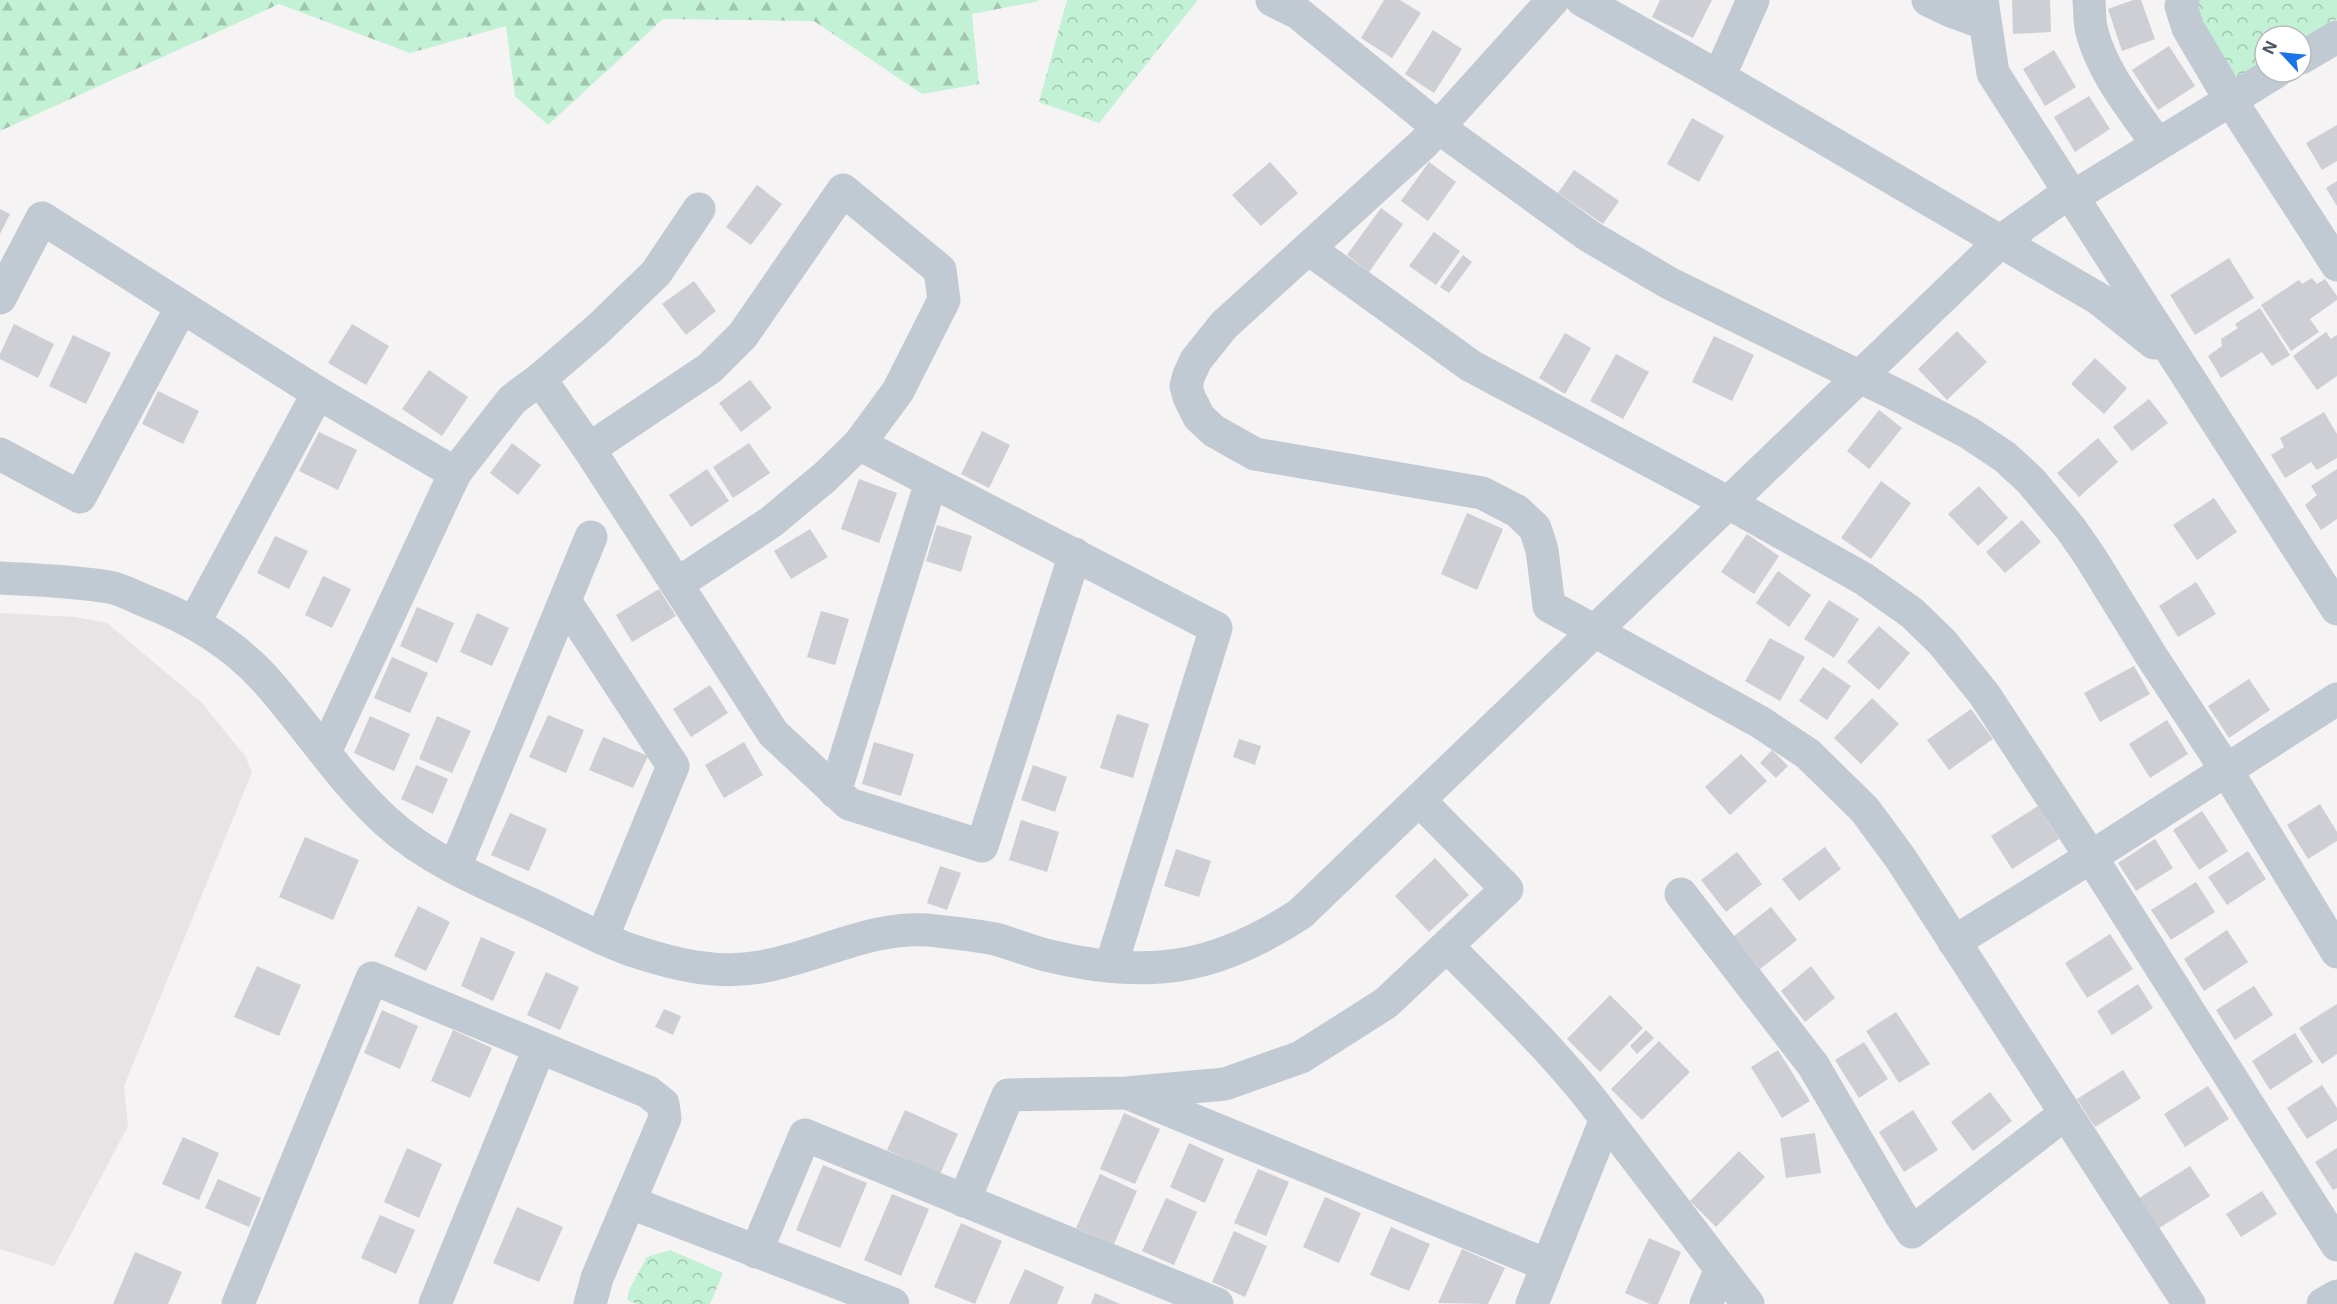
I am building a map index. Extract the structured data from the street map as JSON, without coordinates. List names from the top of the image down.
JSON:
{
  "north": "top left"
}
